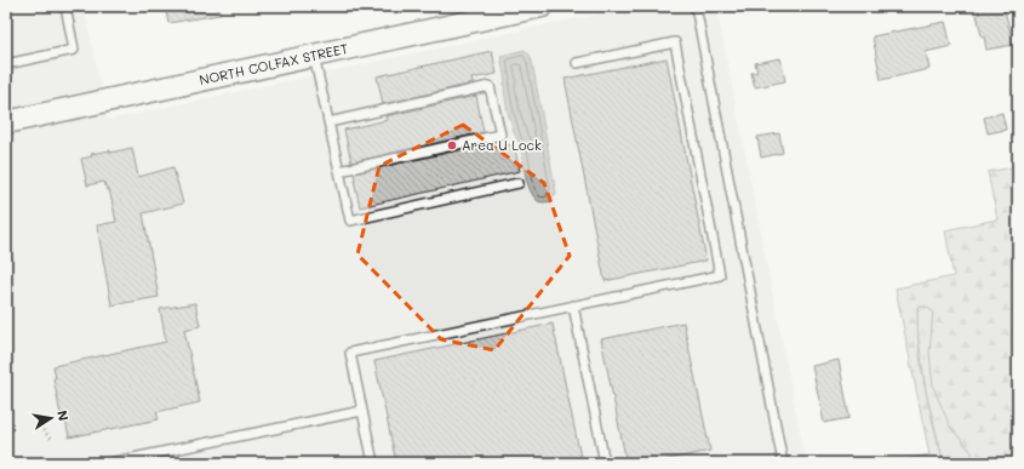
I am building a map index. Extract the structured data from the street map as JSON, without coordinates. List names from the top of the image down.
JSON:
{
  "streets": {
    "street": ["NORTH COLFAX STREET"]
  },
  "places": ["Area U Lock"],
  "north": "right"
}
